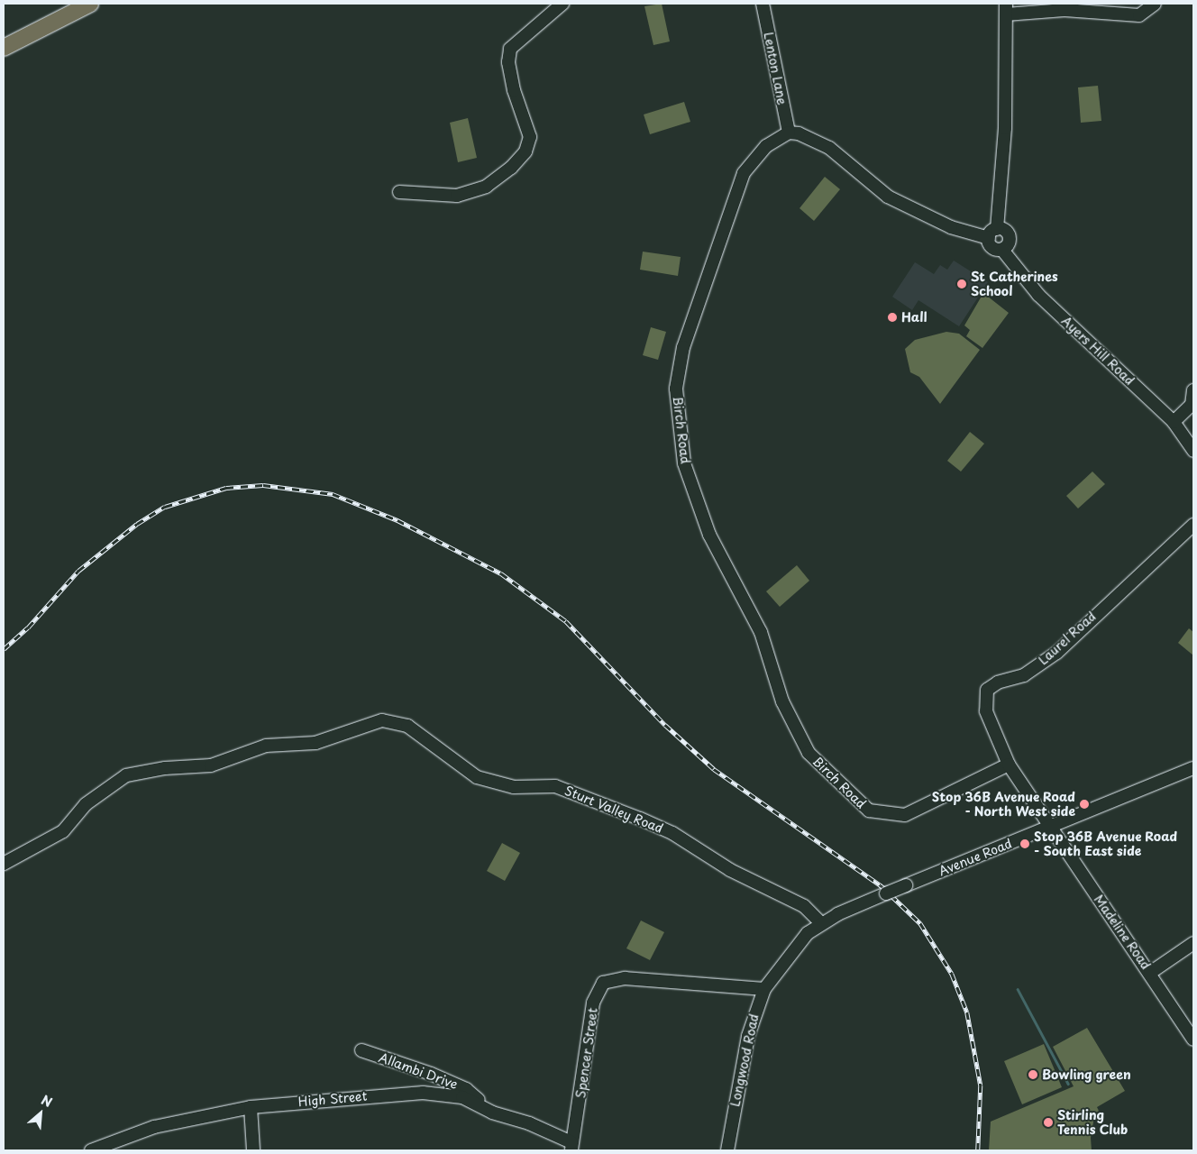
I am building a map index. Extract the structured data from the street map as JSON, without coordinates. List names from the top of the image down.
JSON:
{
  "streets": {
    "street": [
      "Lenton Lane",
      "Ayers Hill Road",
      "Birch Road",
      "Laurel Road",
      "Sturt Valley Road",
      "Avenue Road",
      "Madeline Road",
      "Spencer Street",
      "Longwood Road",
      "Allambi Drive",
      "High Street"
    ]
  },
  "crossings": [
    ["Lenton Lane", "Birch Road"],
    ["Birch Road", "Laurel Road"],
    ["Laurel Road", "Avenue Road"],
    ["Laurel Road", "Madeline Road"],
    ["Sturt Valley Road", "Avenue Road"],
    ["Avenue Road", "Madeline Road"],
    ["Avenue Road", "Longwood Road"],
    ["Spencer Street", "Longwood Road"],
    ["Spencer Street", "High Street"],
    ["Allambi Drive", "High Street"]
  ],
  "places": [
    "St Catherines School",
    "Hall",
    "Stop 36B Avenue Road - North West side",
    "Stop 36B Avenue Road - South East side",
    "Bowling green",
    "Stirling Tennis Club"
  ],
  "north": "top right"
}
